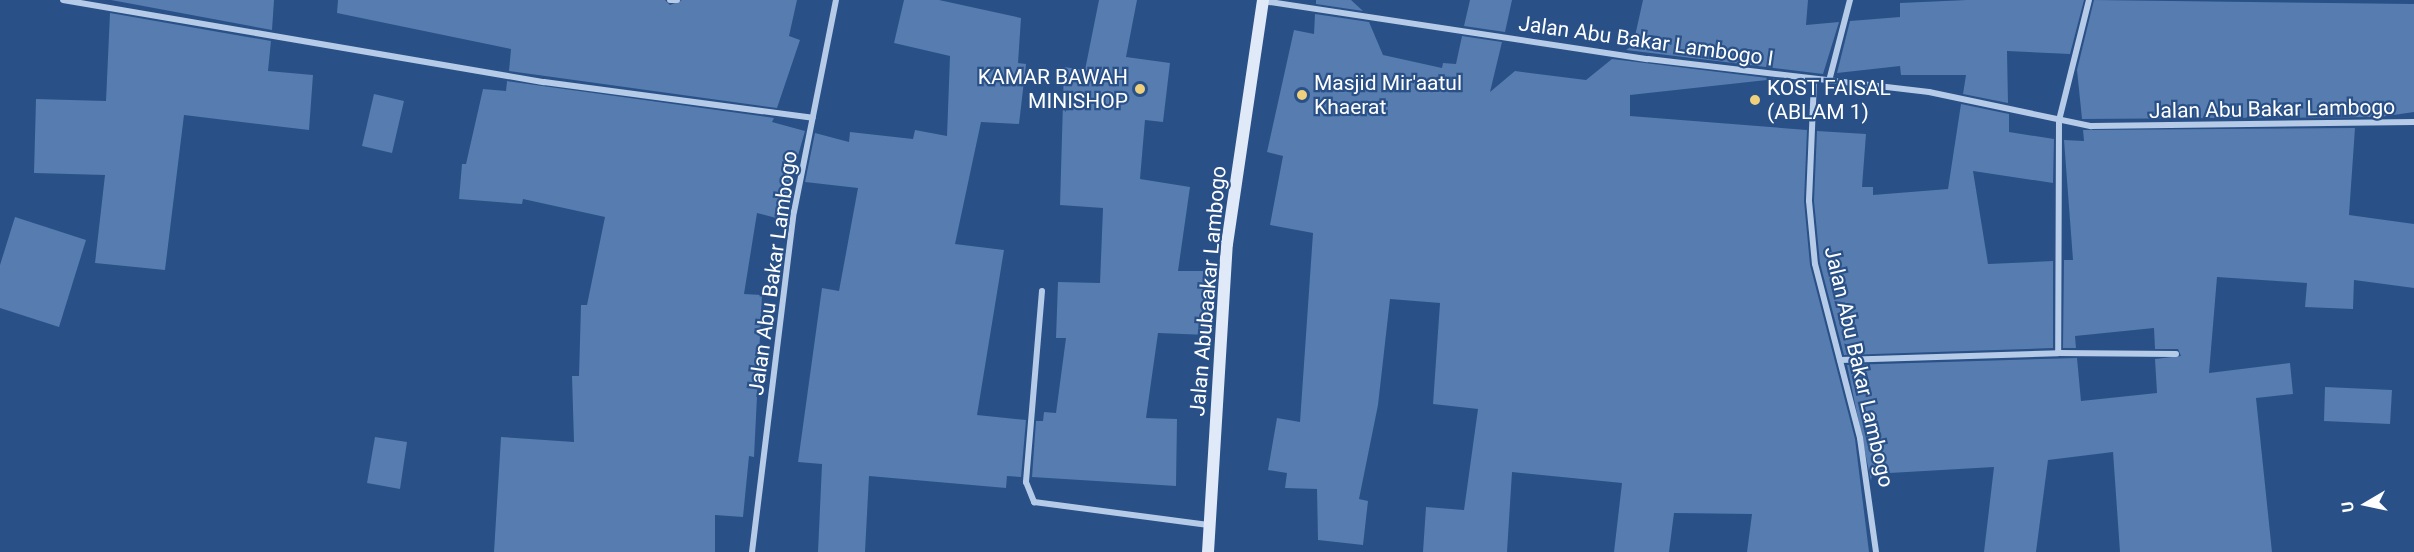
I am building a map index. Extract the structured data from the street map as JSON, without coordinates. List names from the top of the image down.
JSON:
{
  "streets": {
    "street": ["Jalan Abu Bakar Lambogo I", "Jalan Abu Bakar Lambogo", "Jalan Abubaakar Lambogo"]
  },
  "crossings": [
    ["Jalan Abu Bakar Lambogo I", "Jalan Abu Bakar Lambogo"],
    ["Jalan Abu Bakar Lambogo I", "Jalan Abubaakar Lambogo"]
  ],
  "places": ["KAMAR BAWAH MINISHOP", "Masjid Mir'aatul Khaerat", "KOST FAISAL (ABLAM 1)"],
  "north": "left"
}
